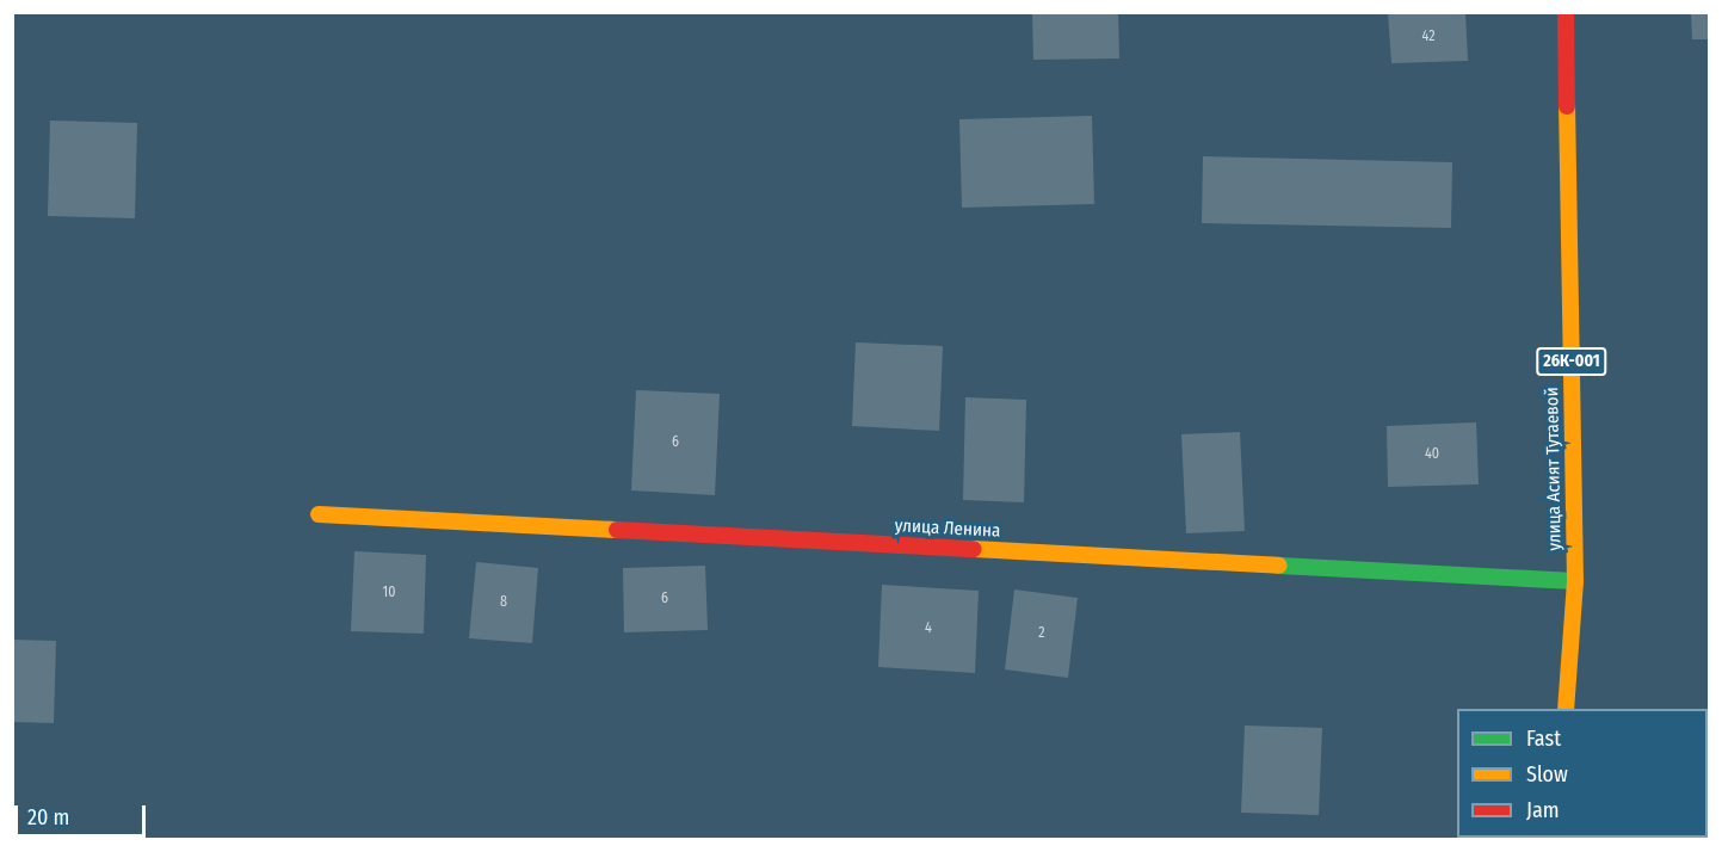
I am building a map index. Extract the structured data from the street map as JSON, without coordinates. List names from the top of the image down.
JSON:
{
  "streets": {
    "street": ["26К-001", "улица Асият Тутаевой", "улица Ленина"]
  },
  "crossings": [
    ["улица Асият Тутаевой", "улица Ленина"]
  ],
  "house_numbers": [
    "42",
    "6",
    "40",
    "10",
    "6",
    "8",
    "4",
    "2"
  ],
  "legend": ["Fast", "Slow", "Jam"],
  "scale_bar": "20 m"
}
